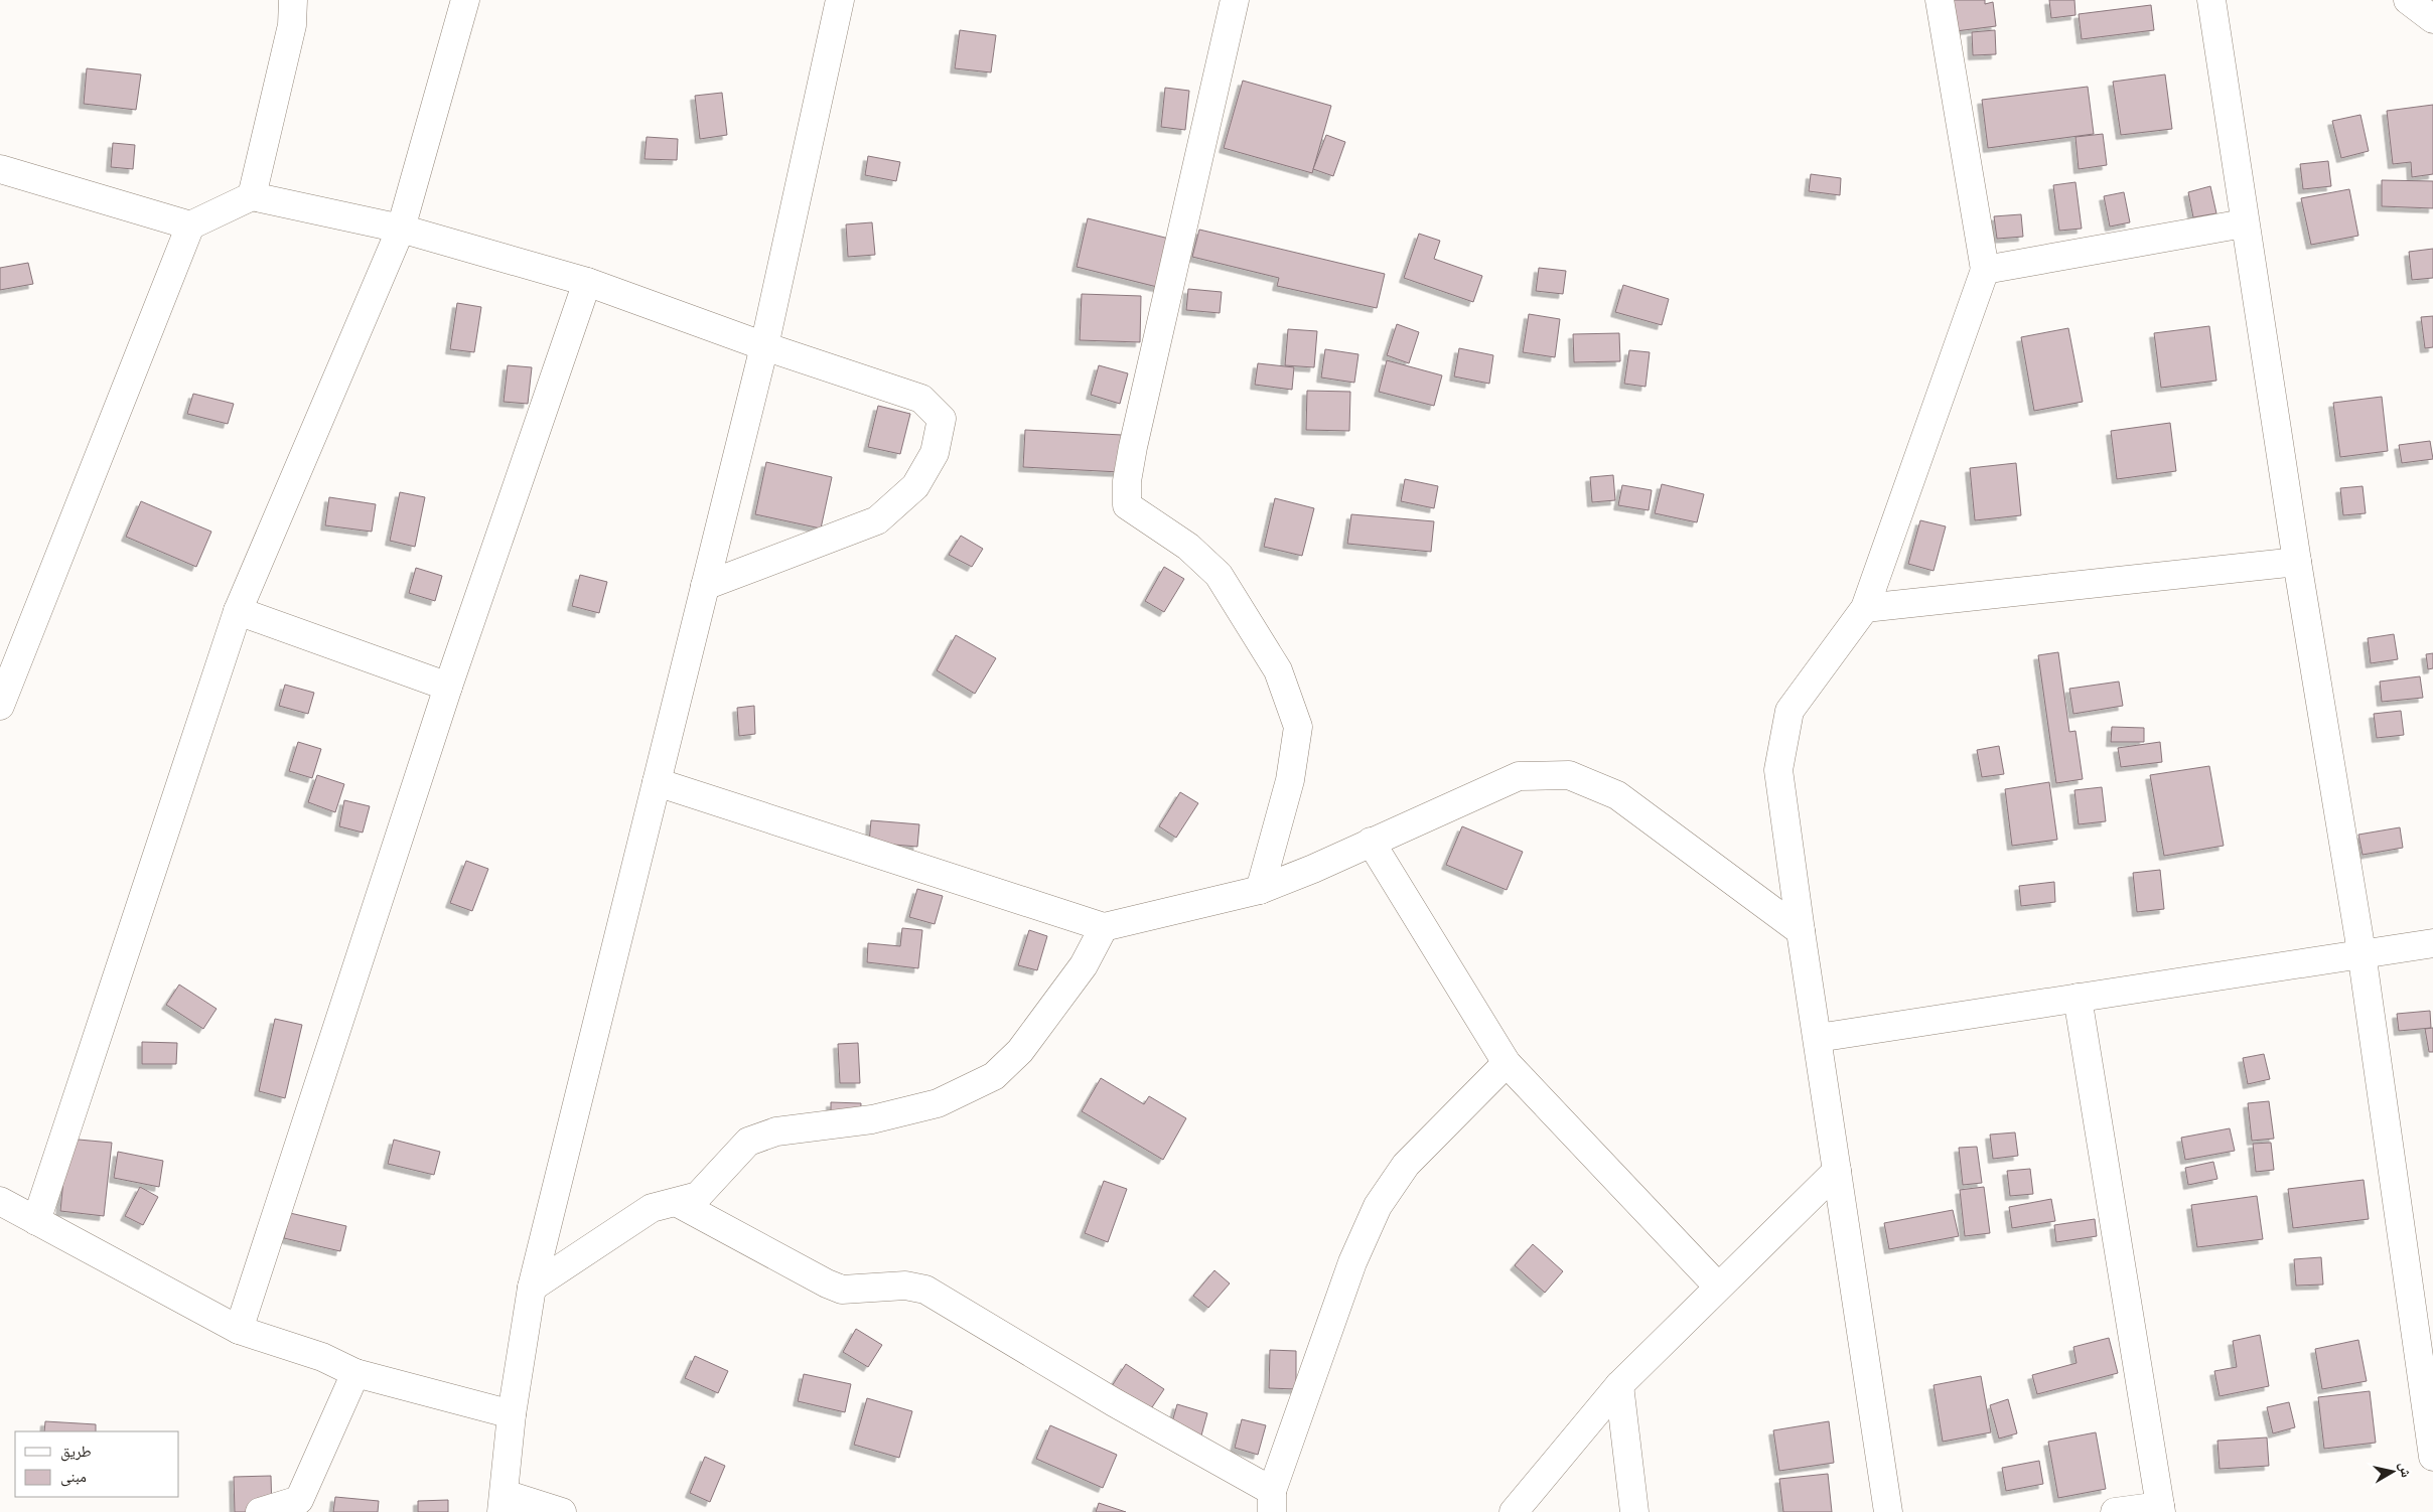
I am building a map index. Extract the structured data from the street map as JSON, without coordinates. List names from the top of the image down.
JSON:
{
  "legend": ["طريق", "مبنى"],
  "north": "right"
}
